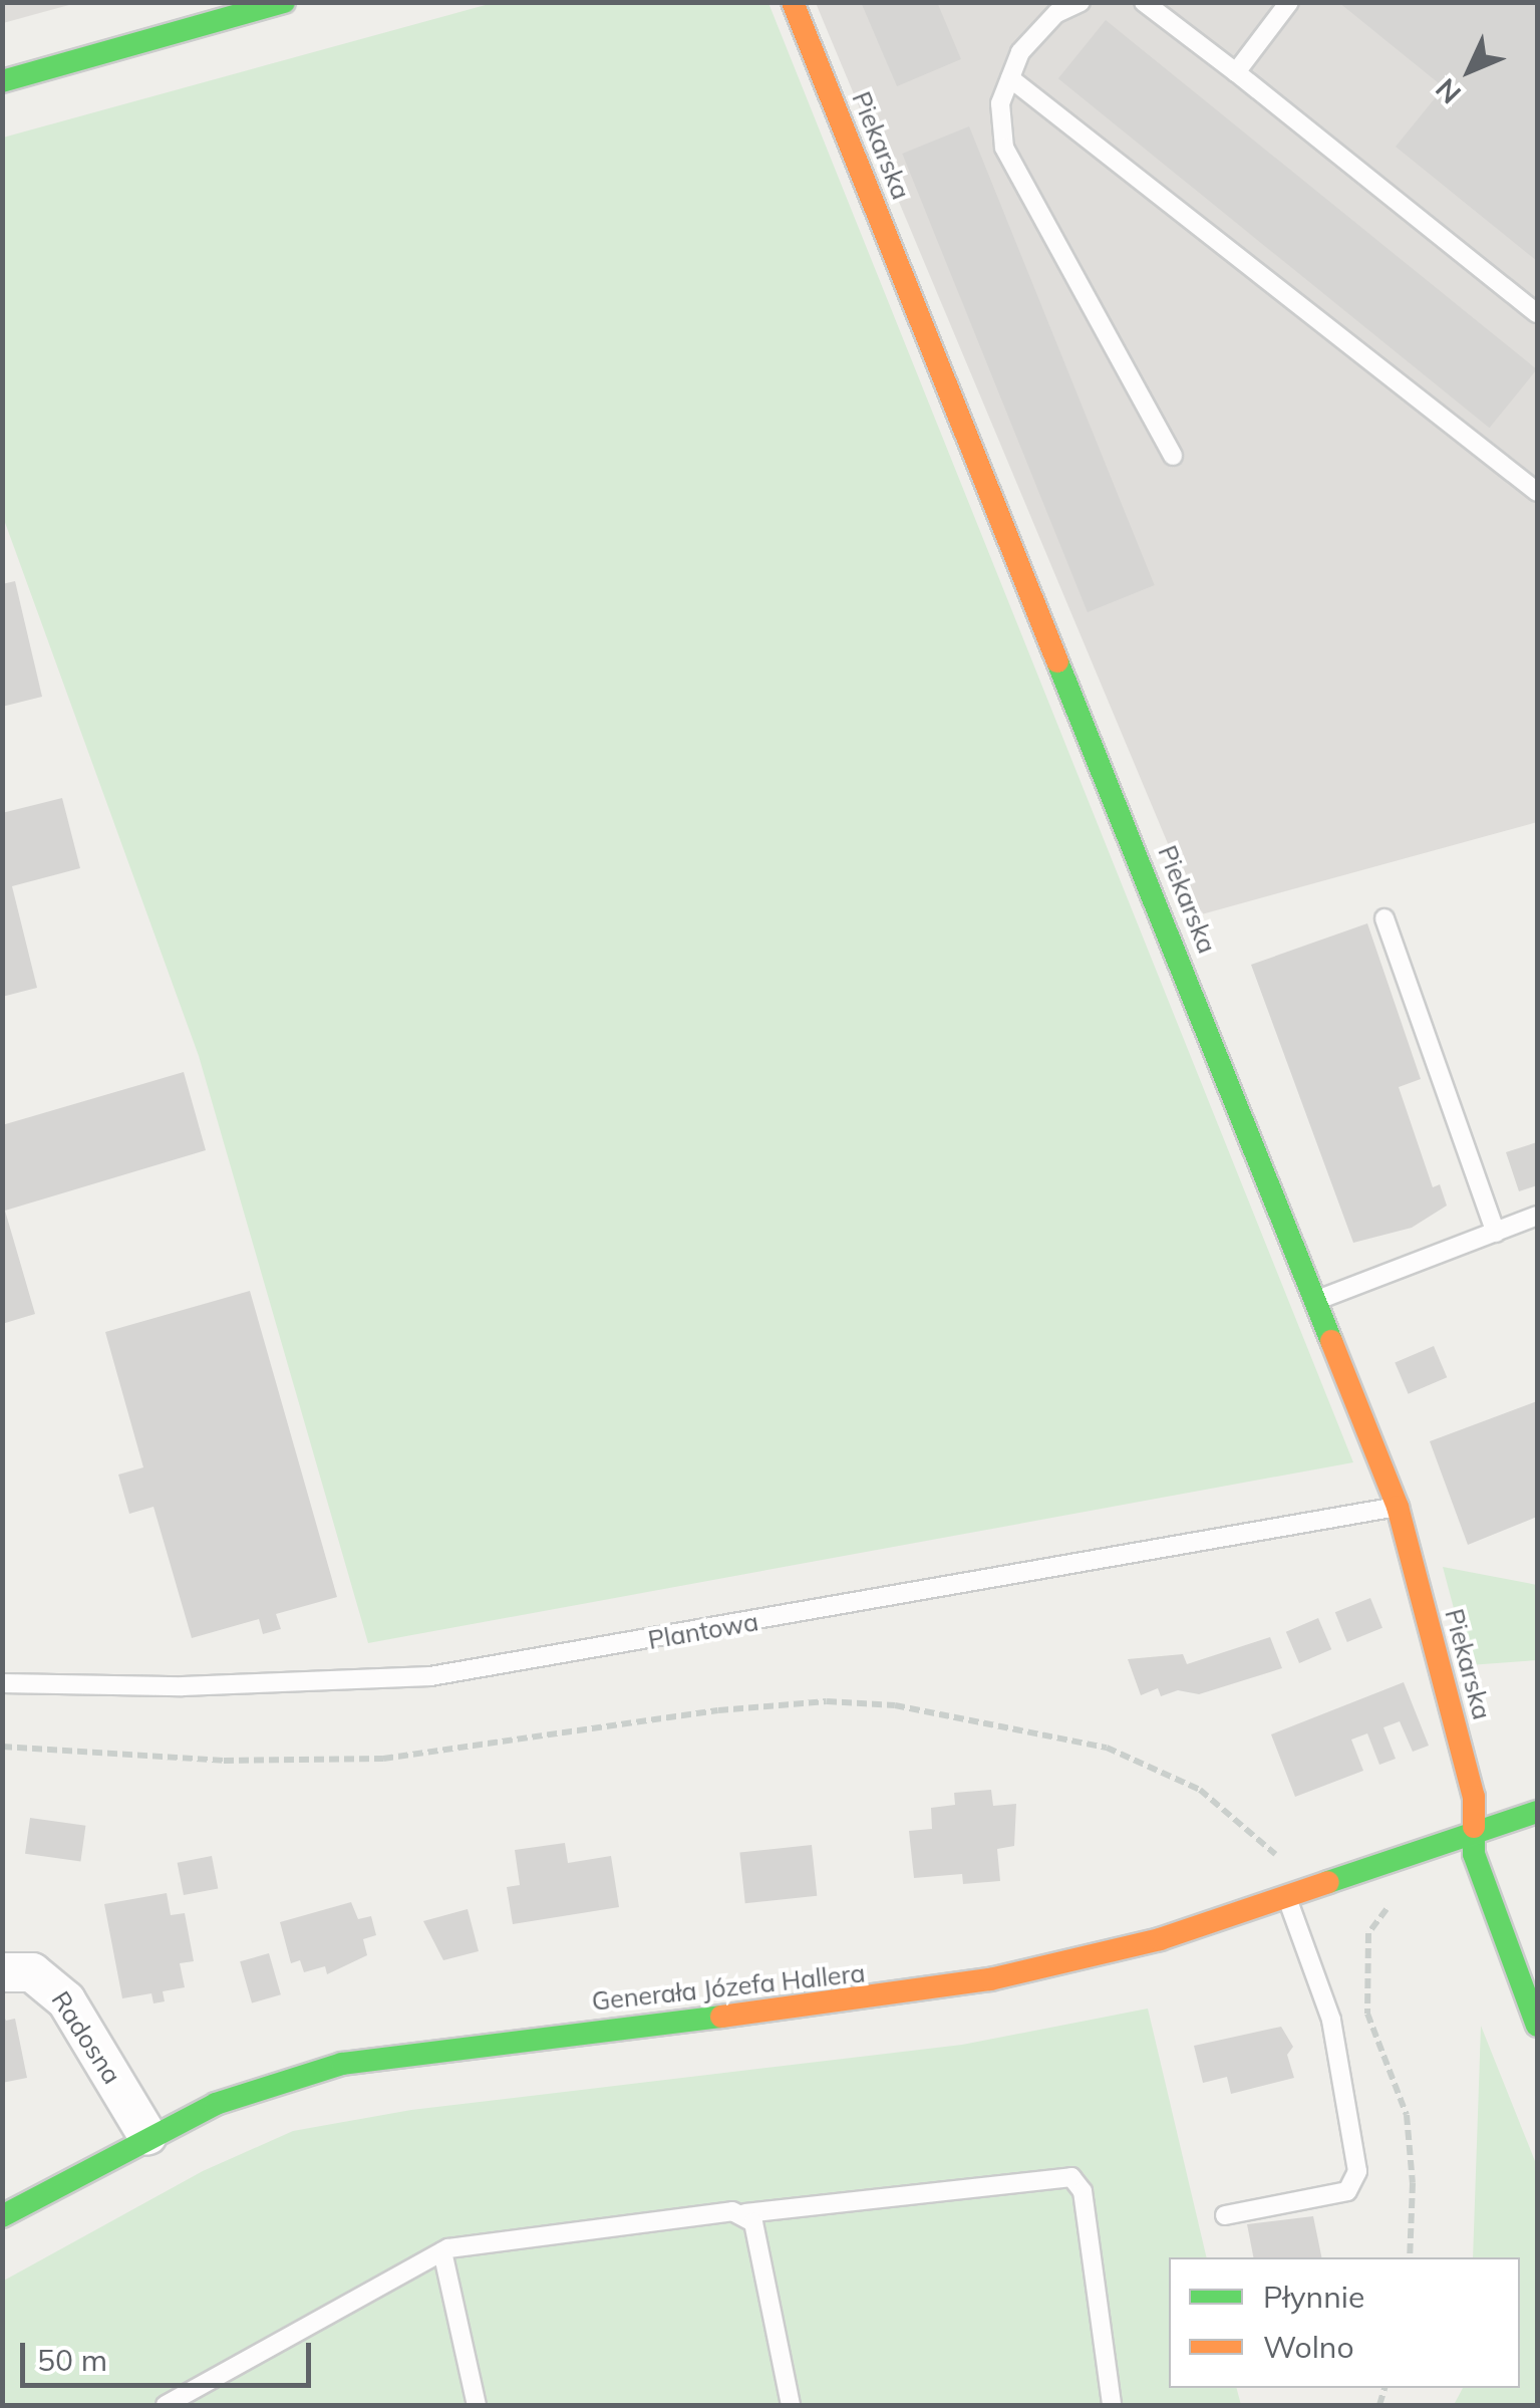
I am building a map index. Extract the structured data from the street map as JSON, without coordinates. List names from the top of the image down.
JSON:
{
  "streets": {
    "street": ["Piekarska", "Generała Józefa Hallera", "Radosna"],
    "lane": ["Plantowa"]
  },
  "crossings": [
    ["Piekarska", "Plantowa"],
    ["Piekarska", "Generała Józefa Hallera"],
    ["Generała Józefa Hallera", "Radosna"]
  ],
  "legend": ["Płynnie", "Wolno"],
  "scale_bar": "50 m",
  "north": "bottom left"
}
